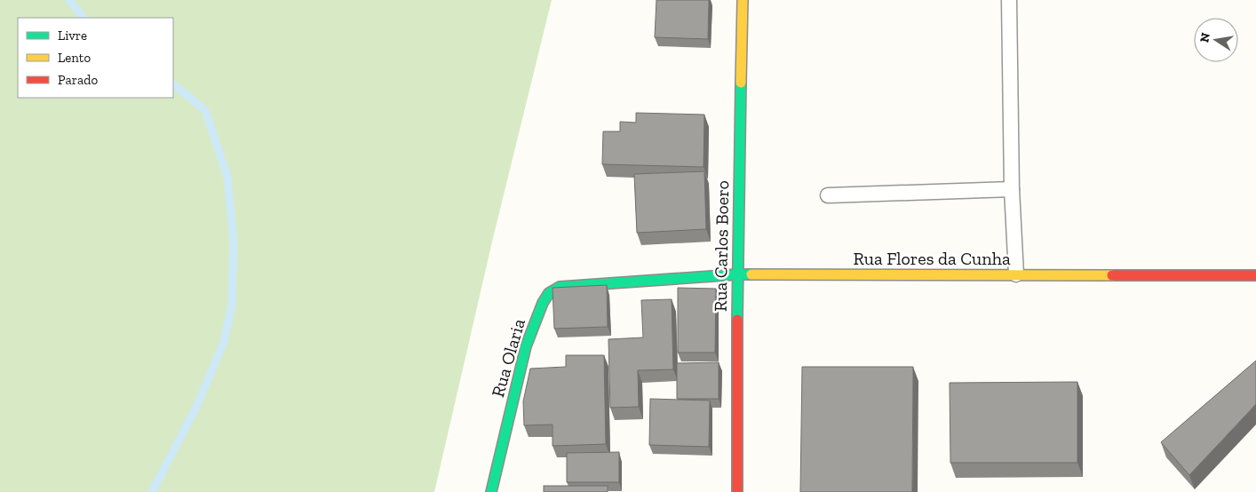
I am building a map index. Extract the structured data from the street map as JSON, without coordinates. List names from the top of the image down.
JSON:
{
  "streets": {
    "street": ["Rua Carlos Boero", "Rua Flores da Cunha", "Rua Olaria"]
  },
  "crossings": [
    ["Rua Carlos Boero", "Rua Flores da Cunha"],
    ["Rua Flores da Cunha", "Rua Olaria"]
  ],
  "legend": ["Livre", "Lento", "Parado"],
  "north": "left"
}
